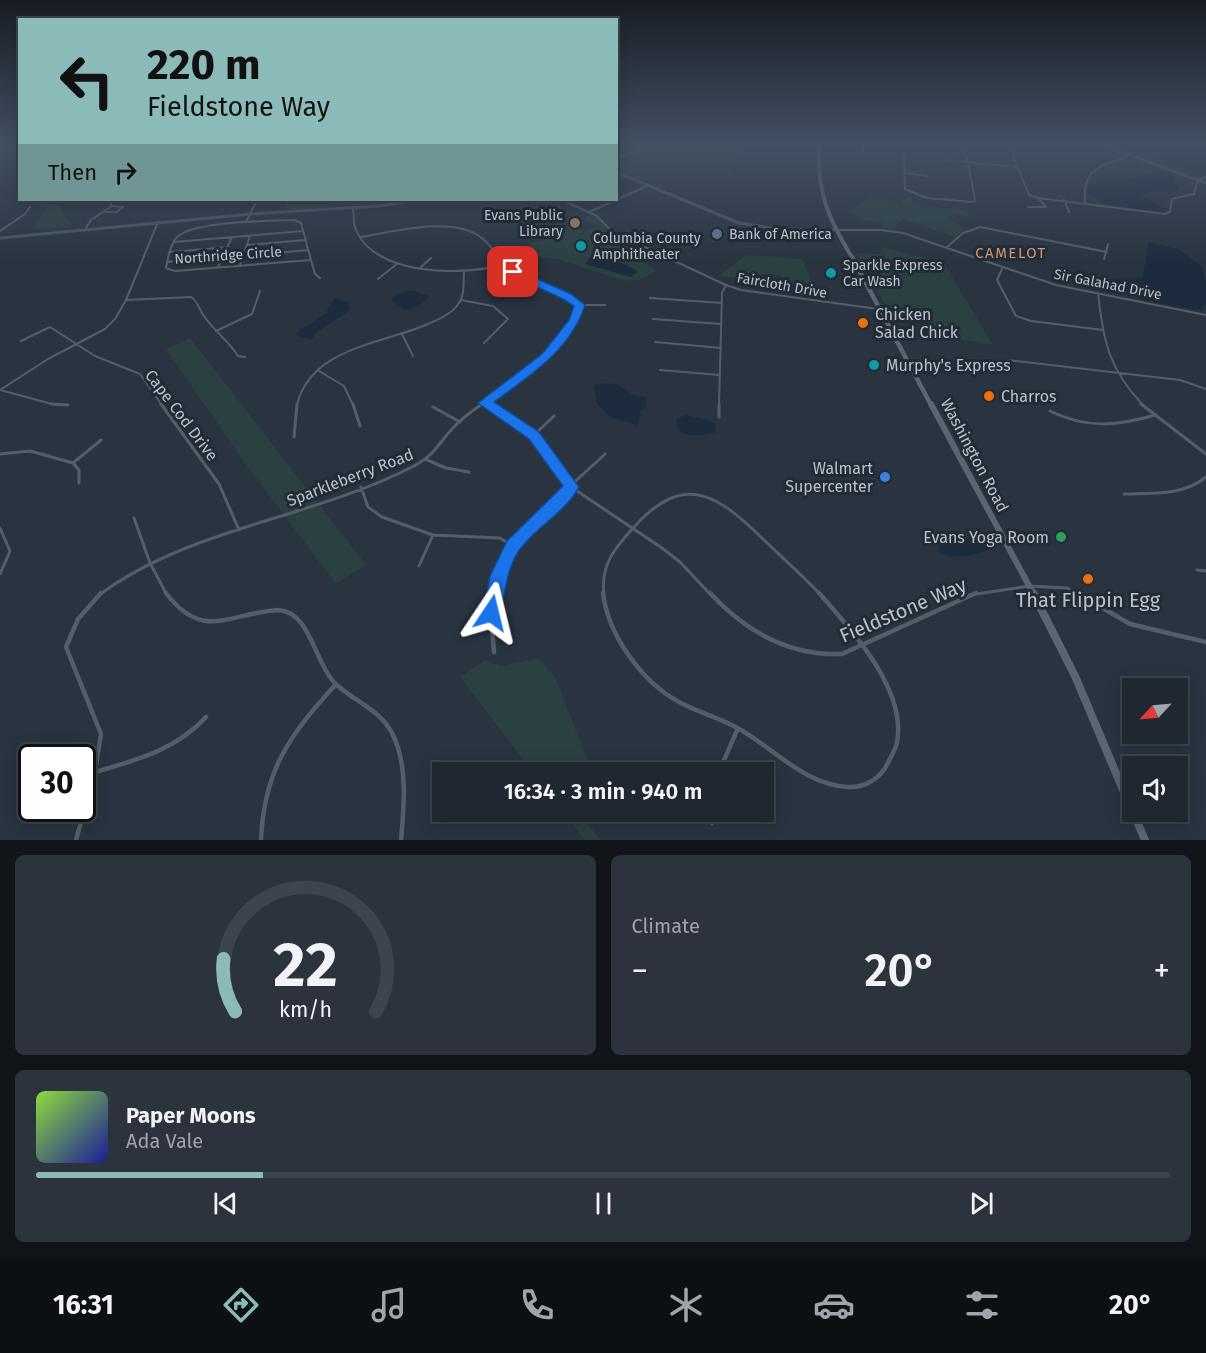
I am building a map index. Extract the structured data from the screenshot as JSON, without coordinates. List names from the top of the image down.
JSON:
{
  "streets": {
    "main road": ["Washington Road"],
    "street": [
      "Northridge Circle",
      "Sir Galahad Drive",
      "Faircloth Drive",
      "Cape Cod Drive",
      "Sparkleberry Road",
      "Fieldstone Way"
    ]
  },
  "crossings": [
    ["Sir Galahad Drive", "Washington Road"],
    ["Faircloth Drive", "Washington Road"],
    ["Cape Cod Drive", "Sparkleberry Road"],
    ["Washington Road", "Fieldstone Way"],
    ["Sparkleberry Road", "Fieldstone Way"]
  ],
  "districts": ["CAMELOT"],
  "places": [
    "Evans Public Library",
    "Bank of America",
    "Columbia County Amphitheater",
    "Sparkle Express Car Wash",
    "Chicken Salad Chick",
    "Murphy's Express",
    "Charros",
    "Walmart Supercenter",
    "Evans Yoga Room",
    "That Flippin Egg"
  ],
  "north": "bottom left",
  "page": {
    "turn": ["220 m", "Fieldstone Way"],
    "then": "Then",
    "limit": "30",
    "trip": "16:34 · 3 min · 940 m",
    "tile": "Climate",
    "heat": ["−", "20°", "+"],
    "song": ["Paper Moons", "Ada Vale"],
    "tabs": ["16:31", "20°"],
    "gauge": ["22", "km/h"]
  }
}
